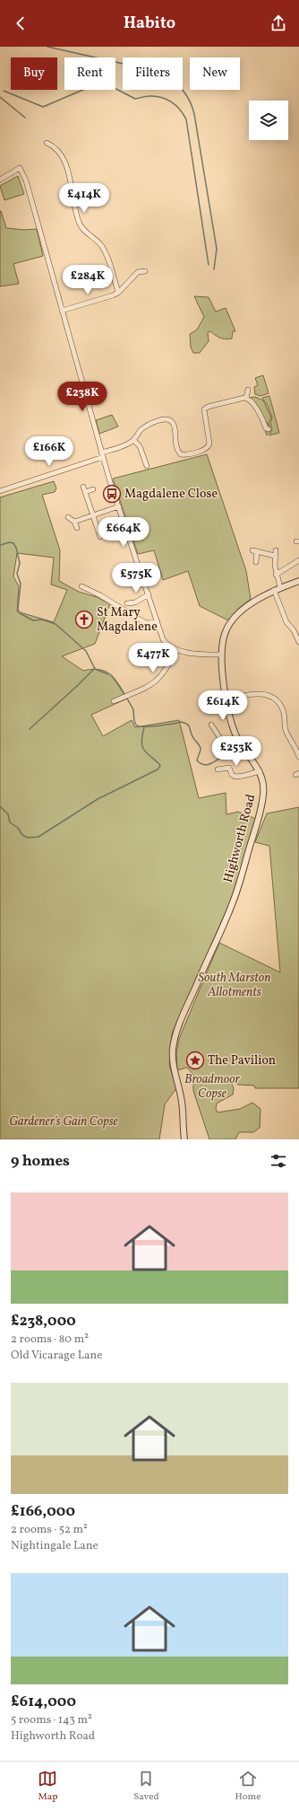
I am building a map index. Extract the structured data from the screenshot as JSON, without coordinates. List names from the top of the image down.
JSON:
{
  "streets": {
    "street": ["Highworth Road"]
  },
  "parks": ["South Marston Allotments", "Broadmoor Copse", "Gardener's Gain Copse"],
  "places": {
    "bus stop": ["Magdalene Close"],
    "church": ["St Mary Magdalene"],
    "place": ["The Pavilion"]
  },
  "page": {
    "header": "Habito",
    "chip": [
      "Buy",
      "Rent",
      "Filters",
      "New"
    ],
    "price": [
      "£414K",
      "£284K",
      "£238K",
      "£166K",
      "£664K",
      "£575K",
      "£477K",
      "£614K",
      "£253K"
    ],
    "heading": "9 homes",
    "list": [
      {
        "name": "£238,000",
        "note": "2 rooms · 80 m² · Old Vicarage Lane"
      },
      {
        "name": "£166,000",
        "note": "2 rooms · 52 m² · Nightingale Lane"
      },
      {
        "name": "£614,000",
        "note": "5 rooms · 143 m² · Highworth Road"
      }
    ],
    "tabs": ["Map", "Saved", "Home"]
  }
}
